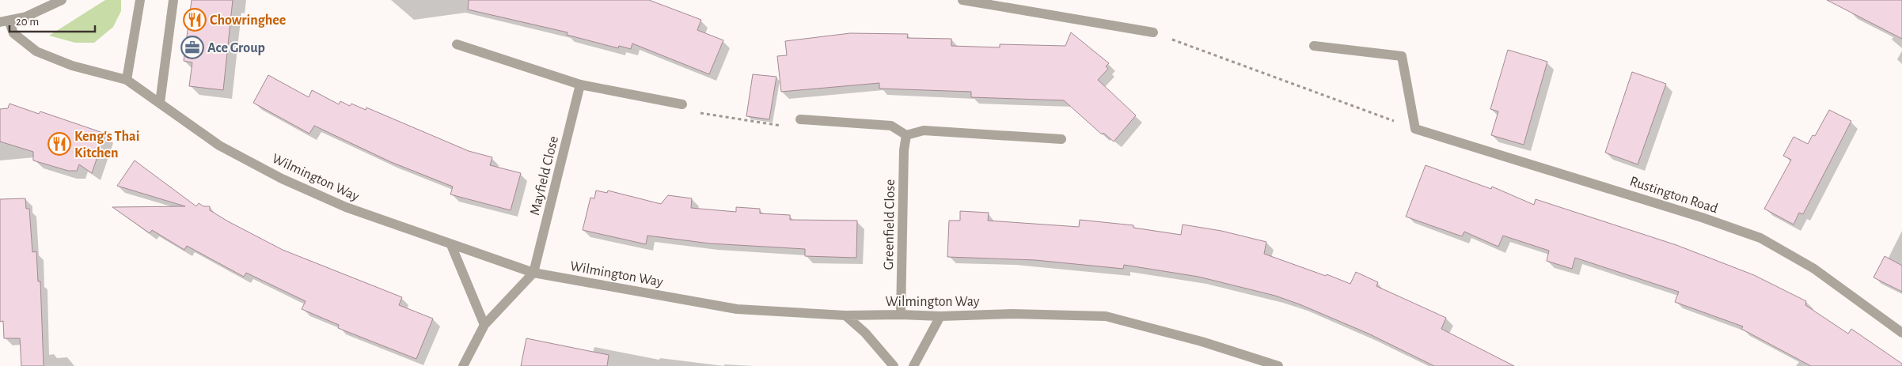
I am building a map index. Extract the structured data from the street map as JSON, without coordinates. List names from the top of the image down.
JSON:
{
  "streets": {
    "street": [
      "Mayfield Close",
      "Wilmington Way",
      "Rustington Road",
      "Greenfield Close"
    ]
  },
  "crossings": [
    ["Mayfield Close", "Wilmington Way"],
    ["Wilmington Way", "Greenfield Close"]
  ],
  "places": {
    "restaurant": ["Chowringhee", "Keng's Thai Kitchen"],
    "office": ["Ace Group"]
  },
  "scale_bar": "20 m"
}
